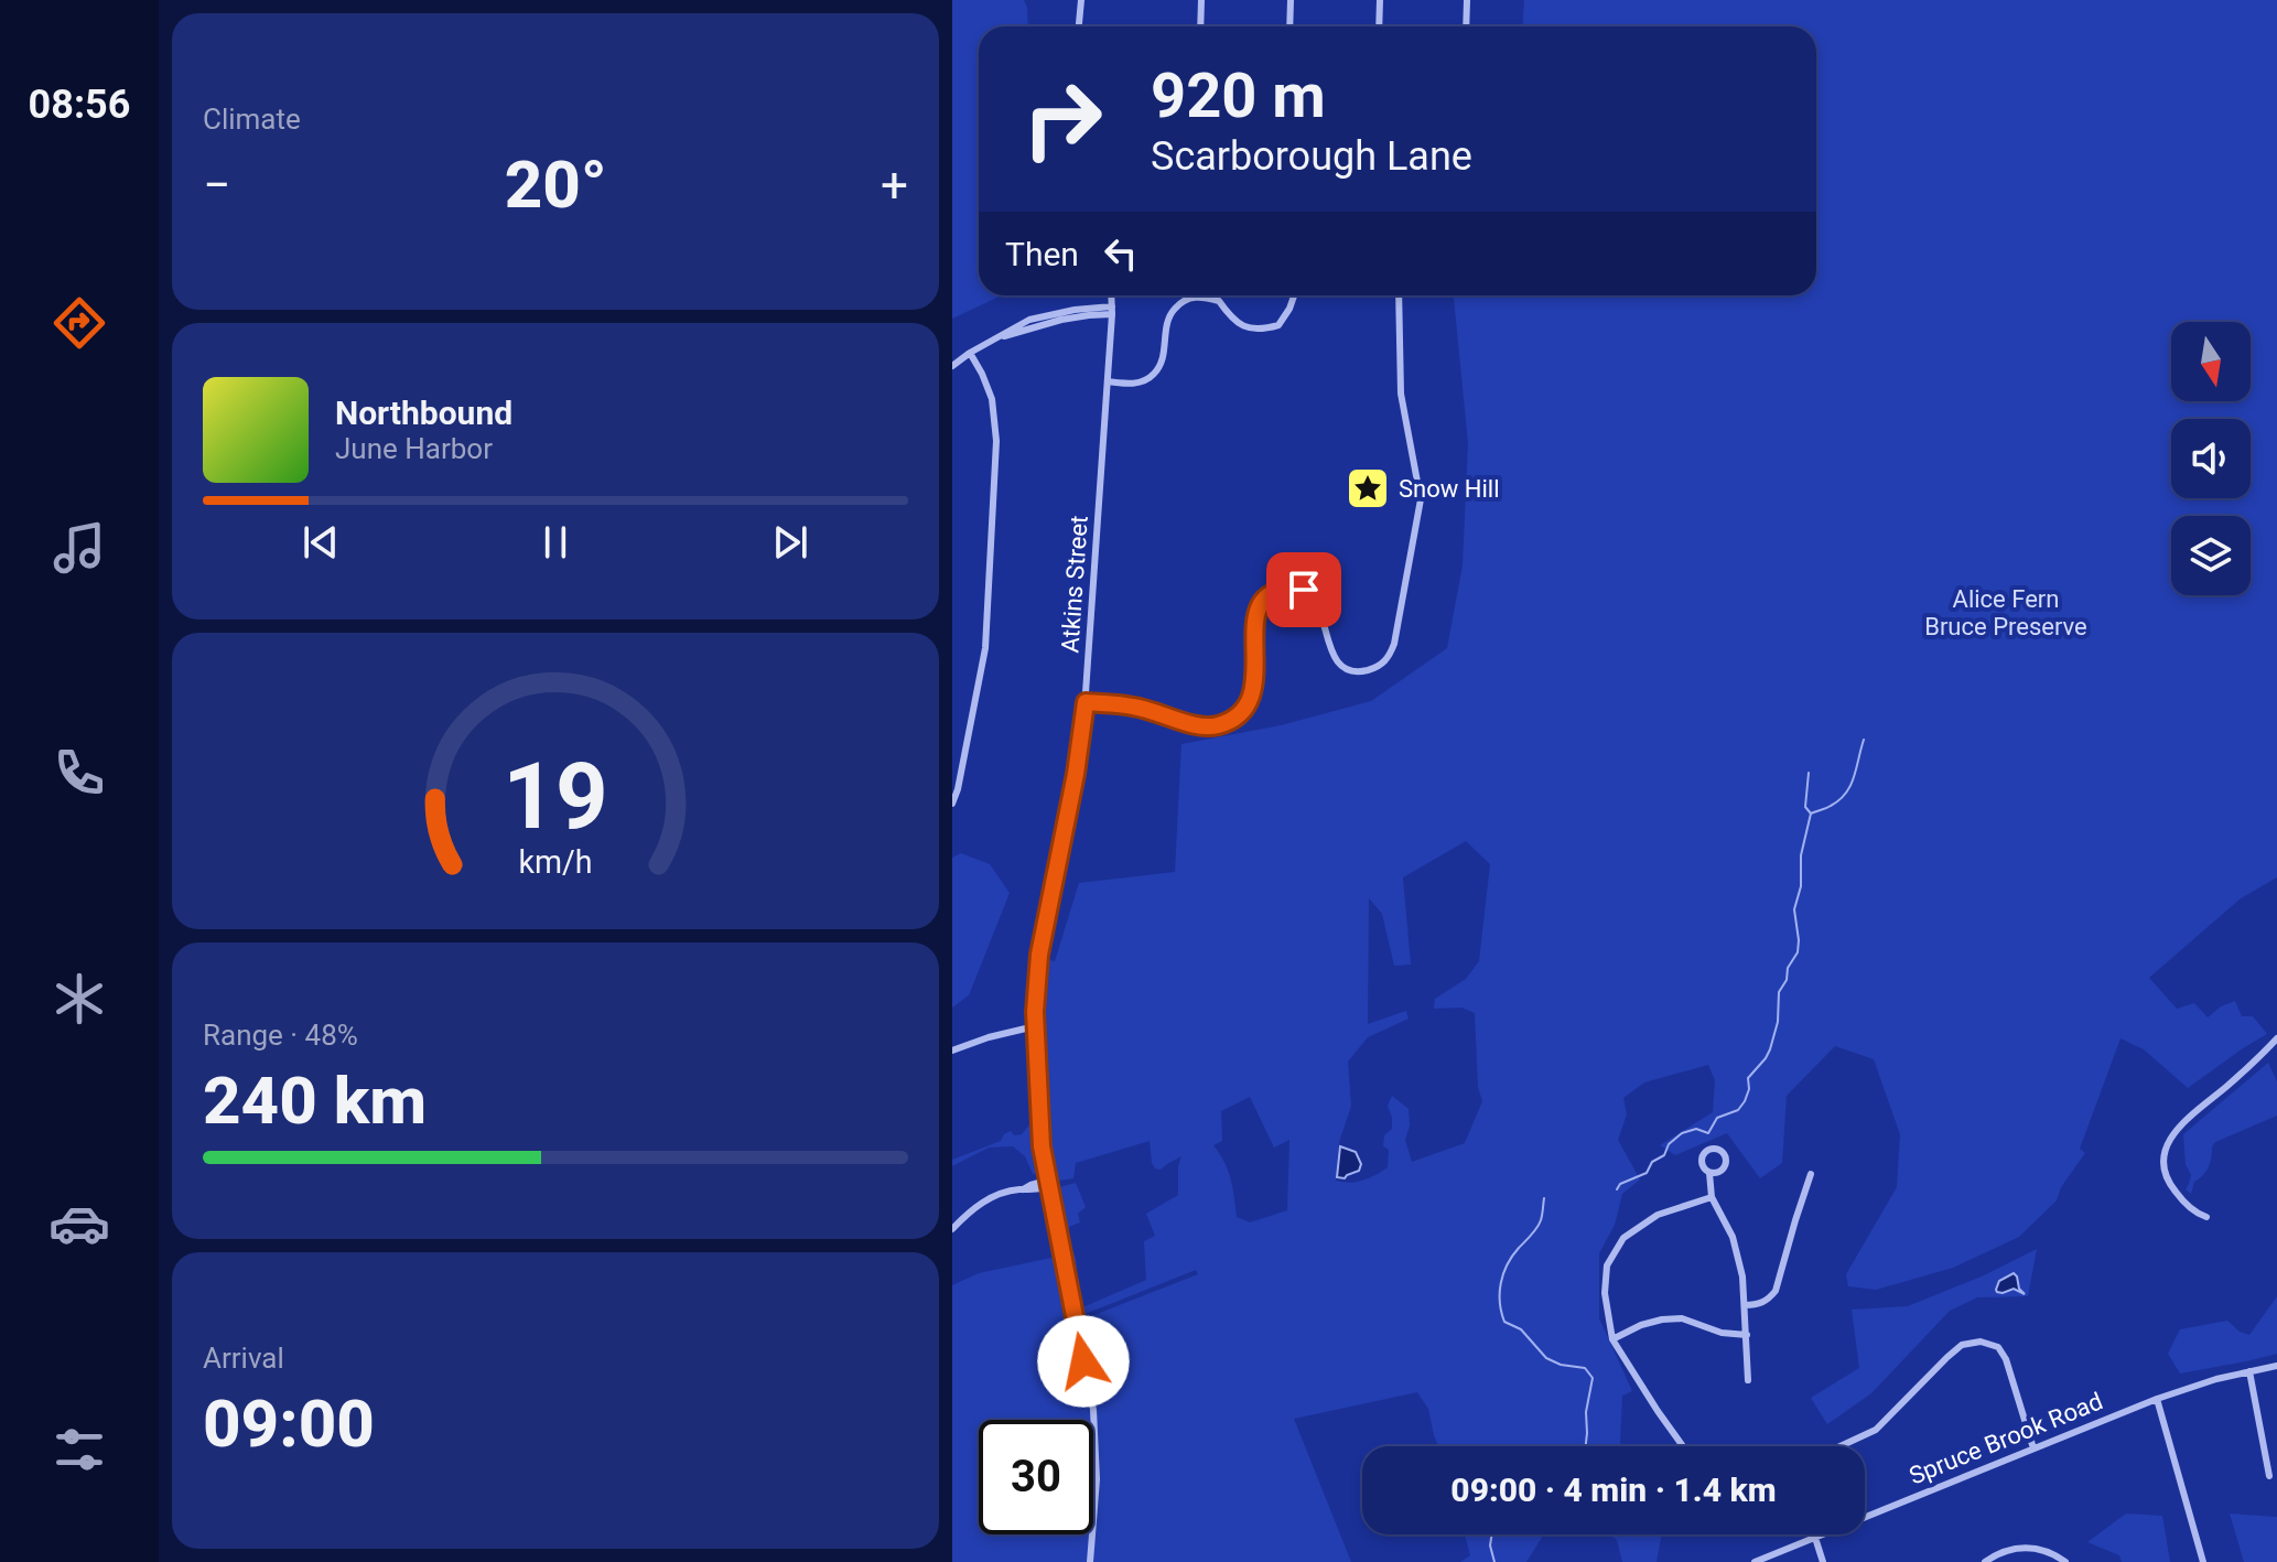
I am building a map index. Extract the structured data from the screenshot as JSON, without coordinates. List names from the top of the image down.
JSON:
{
  "streets": {
    "street": ["Atkins Street", "Spruce Brook Road"]
  },
  "parks": ["Alice Fern Bruce Preserve"],
  "places": {
    "place": ["Snow Hill"]
  },
  "north": "bottom",
  "page": {
    "tabs": "08:56",
    "tile": [
      "Climate",
      ["Range · 48%", "240 km"],
      ["Arrival", "09:00"]
    ],
    "turn": ["920 m", "Scarborough Lane"],
    "heat": ["−", "20°", "+"],
    "then": "Then",
    "song": ["Northbound", "June Harbor"],
    "limit": "30",
    "trip": "09:00 · 4 min · 1.4 km",
    "gauge": ["19", "km/h"]
  }
}
